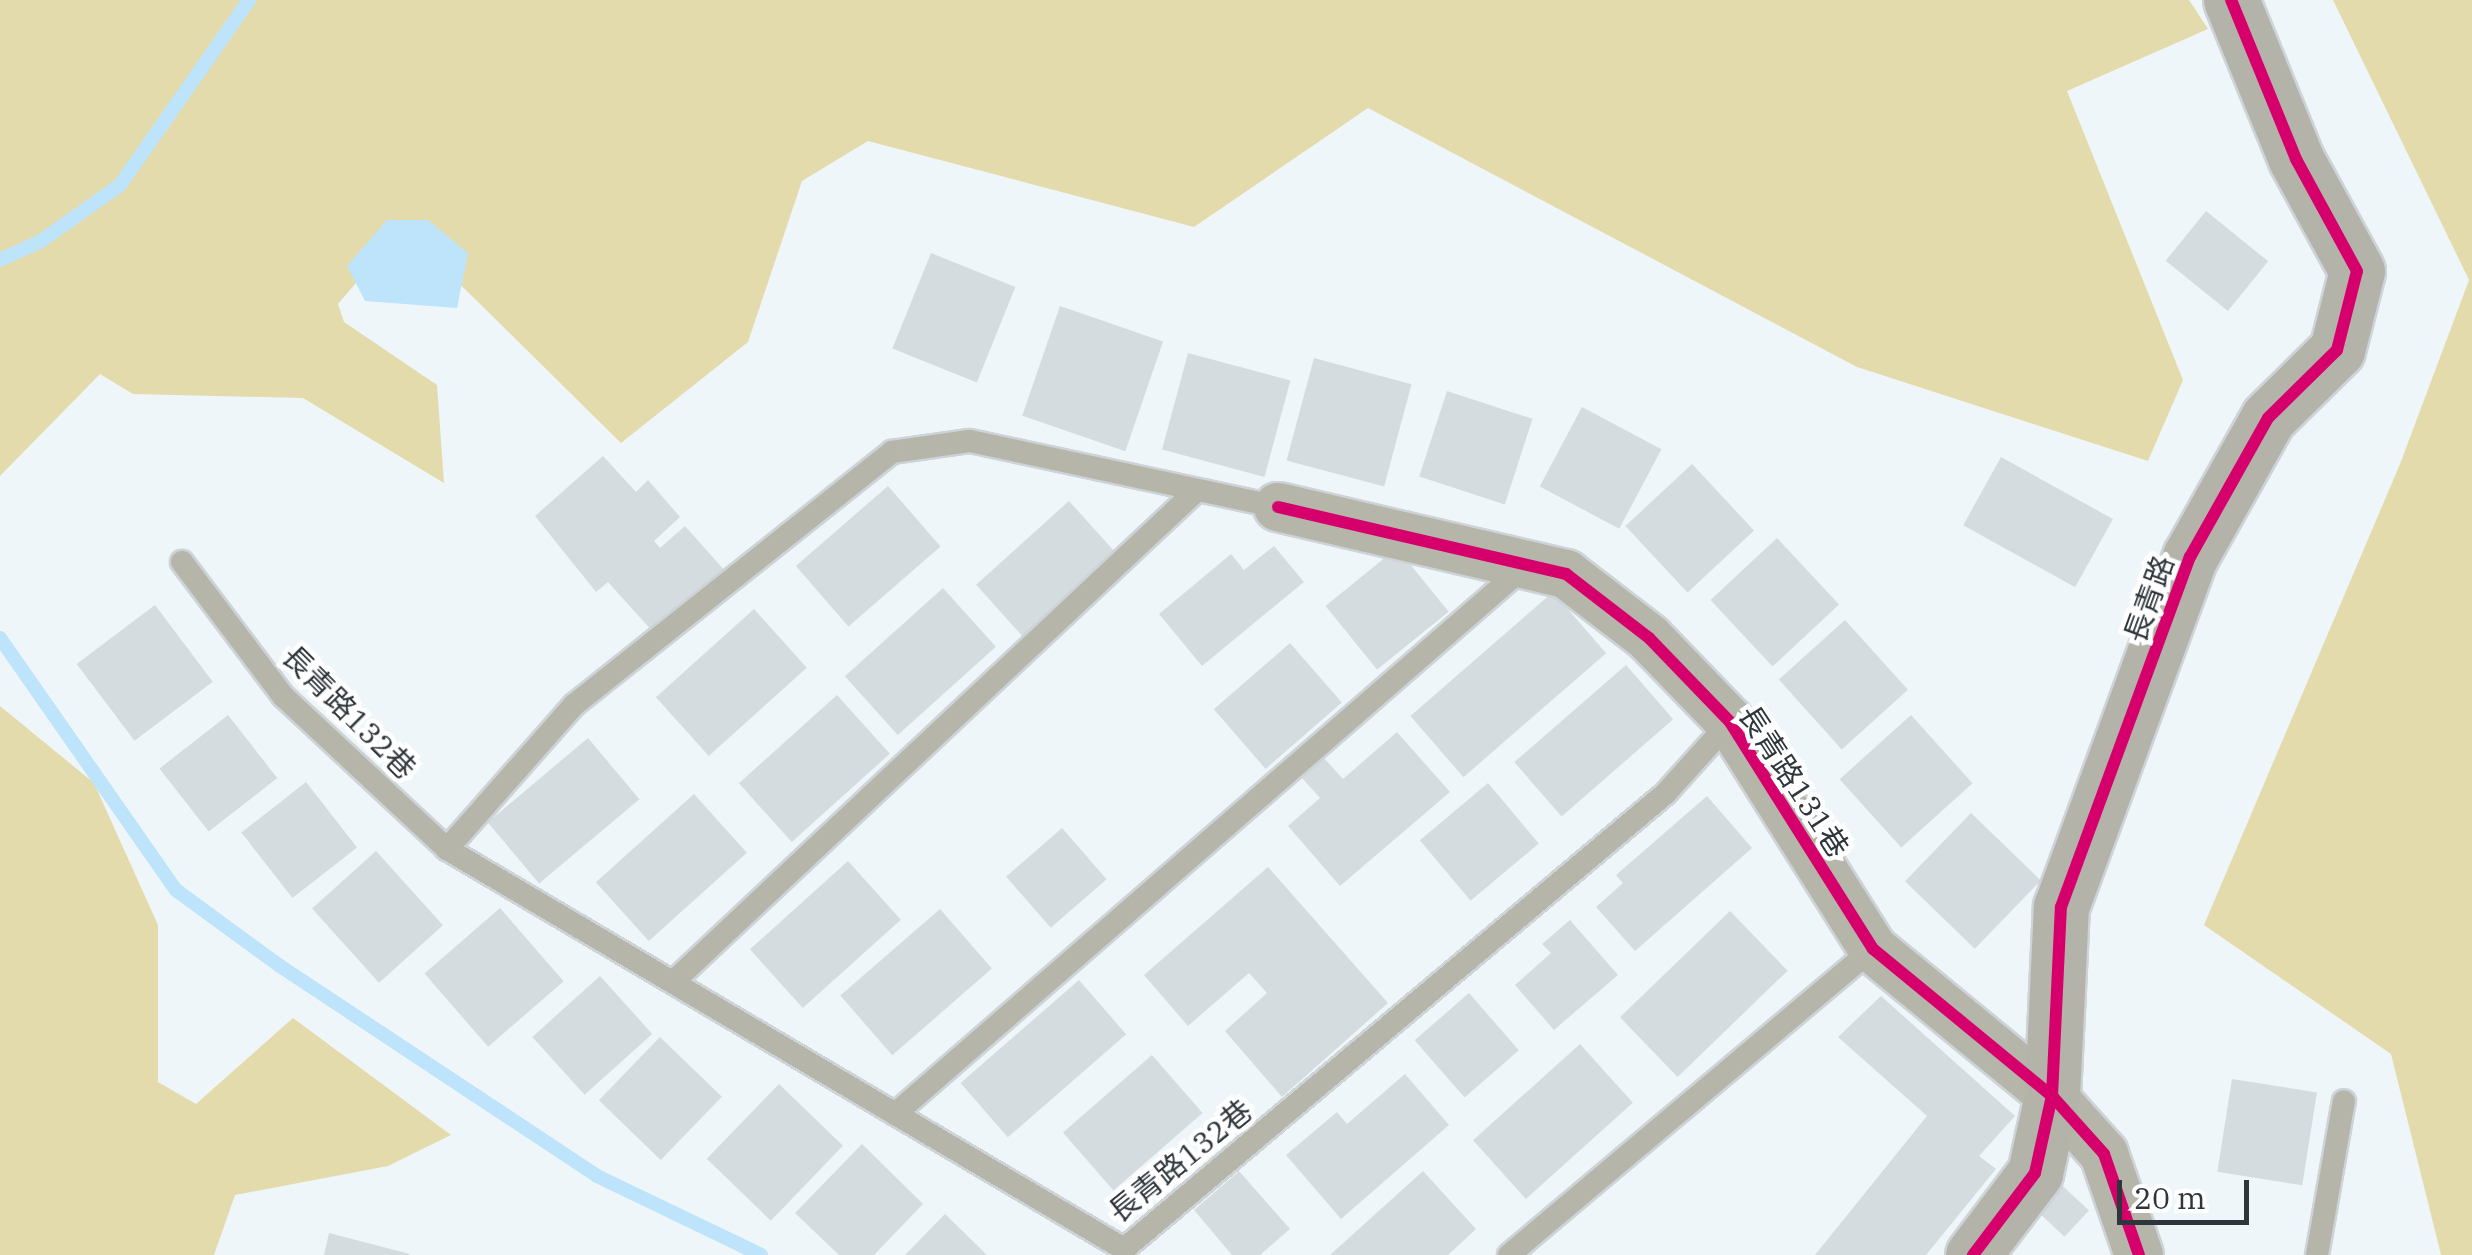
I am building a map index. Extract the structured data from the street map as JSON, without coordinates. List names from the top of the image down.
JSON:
{
  "streets": {
    "street": ["長青路", "長青路131巷"],
    "lane": ["長青路132巷"]
  },
  "crossings": [
    ["長青路", "長青路131巷"],
    ["長青路132巷", "長青路131巷"]
  ],
  "scale_bar": "20 m"
}
